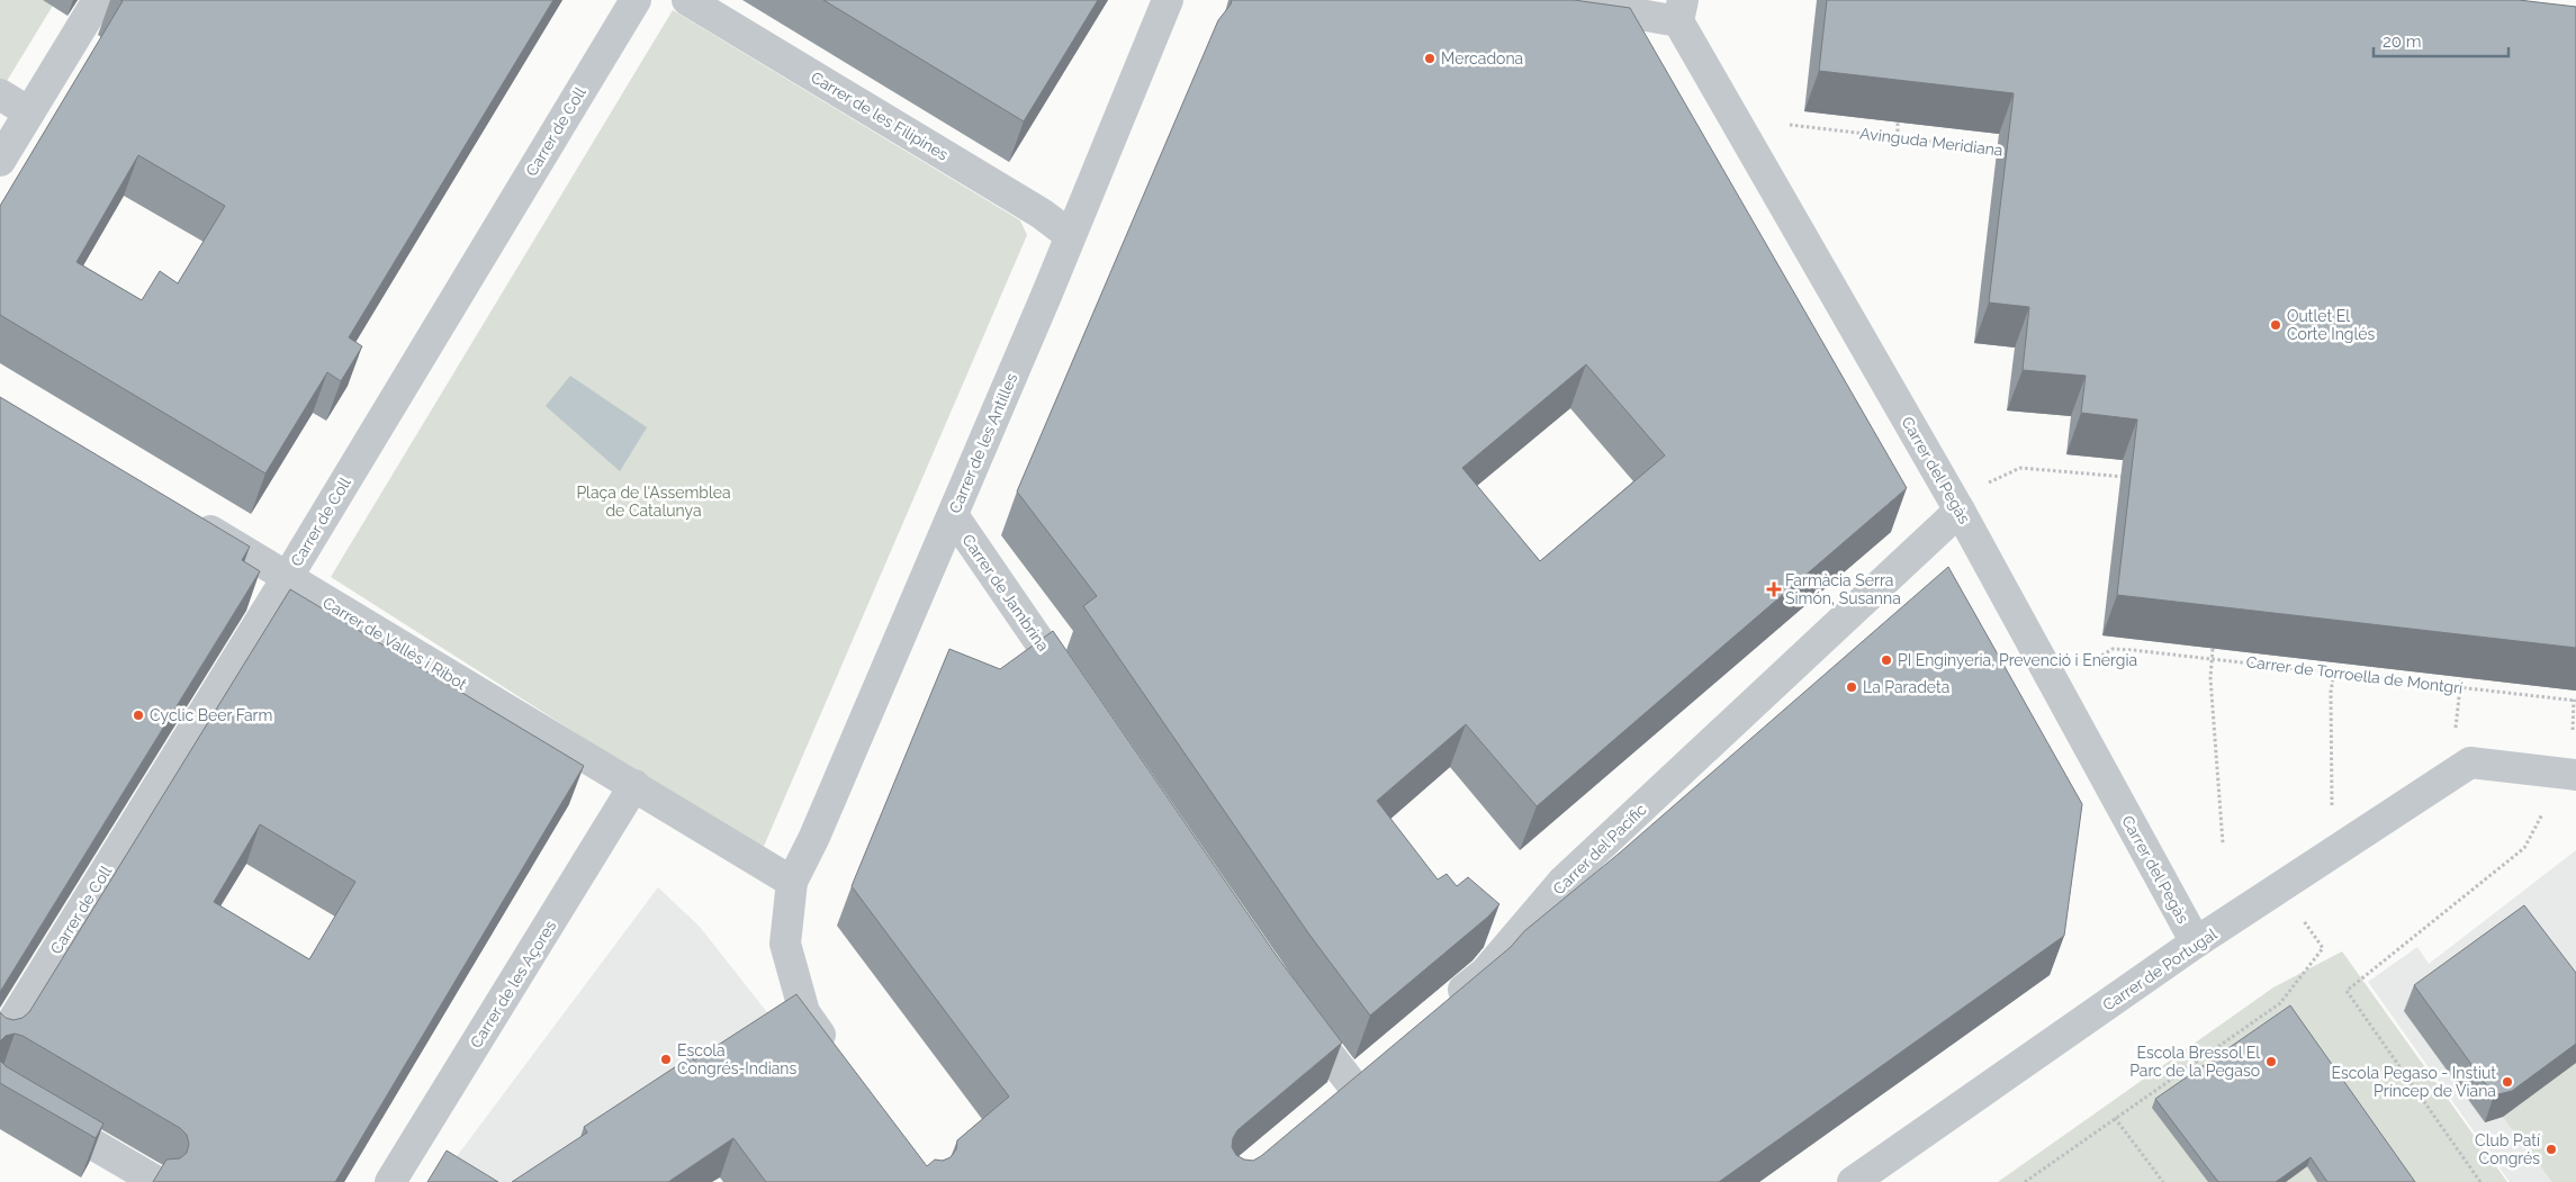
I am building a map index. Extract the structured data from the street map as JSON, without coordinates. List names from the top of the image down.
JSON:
{
  "streets": {
    "street": [
      "Carrer de les Filipines",
      "Carrer de Coll",
      "Carrer de les Antilles",
      "Carrer del Pegàs",
      "Carrer de Jambrina",
      "Carrer de Vallès i Ribot",
      "Carrer del Pacífic",
      "Carrer de Portugal",
      "Carrer de les Açores"
    ],
    "path": ["Avinguda Meridiana", "Carrer de Torroella de Montgrí"]
  },
  "crossings": [
    ["Carrer de les Filipines", "Carrer de les Antilles"],
    ["Carrer de Coll", "Carrer de Vallès i Ribot"],
    ["Carrer de les Antilles", "Carrer de Jambrina"],
    ["Carrer de les Antilles", "Carrer de Vallès i Ribot"],
    ["Carrer del Pegàs", "Carrer del Pacífic"],
    ["Carrer del Pegàs", "Carrer de Portugal"],
    ["Carrer de Vallès i Ribot", "Carrer de les Açores"]
  ],
  "parks": ["Plaça de l'Assemblea de Catalunya"],
  "places": {
    "other": [
      "Mercadona",
      "Outlet El Corte Inglés",
      "PI Enginyeria, Prevenció i Energia",
      "La Paradeta",
      "Cyclic Beer Farm",
      "Escola Congrés-Indians",
      "Escola Bressol El Parc de la Pegaso",
      "Escola Pegaso - Instiut Príncep de Viana",
      "Club Patí Congrés"
    ],
    "health": ["Farmàcia Serra Simón, Susanna"]
  },
  "scale_bar": "20 m"
}
